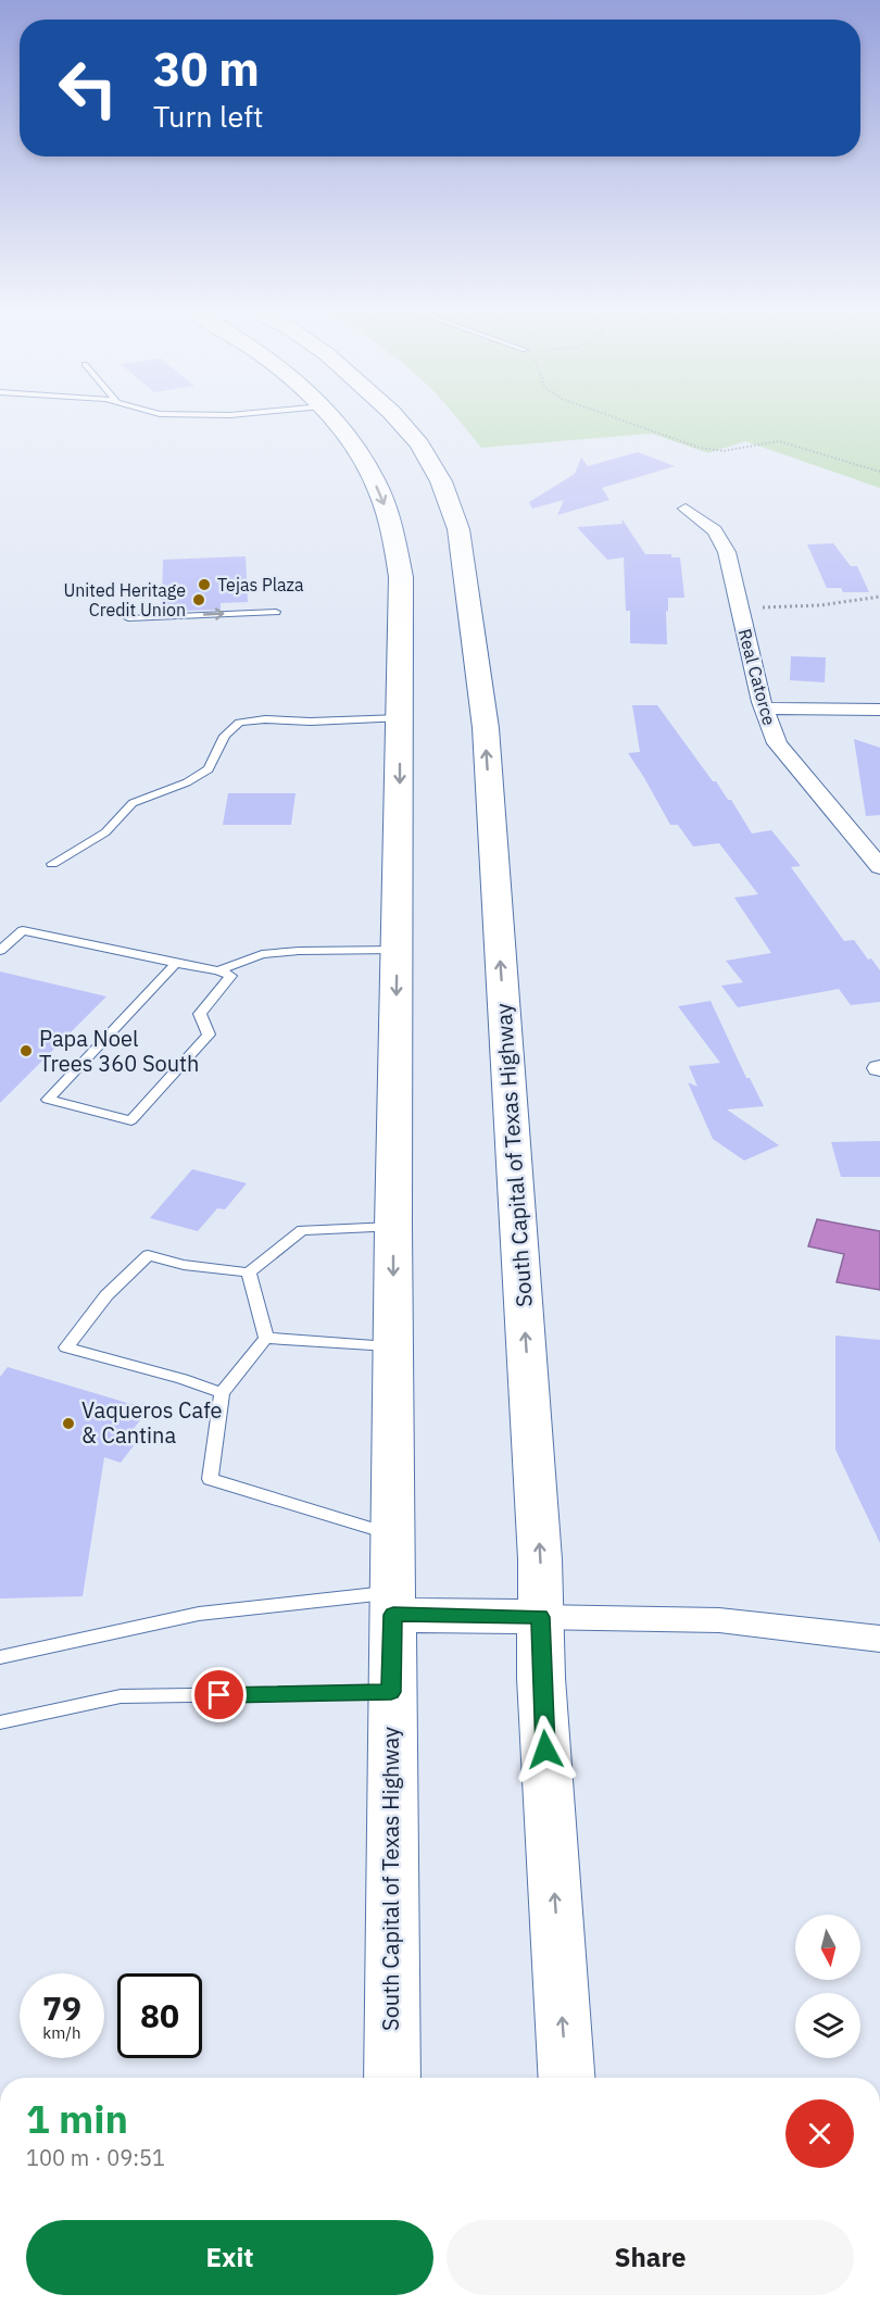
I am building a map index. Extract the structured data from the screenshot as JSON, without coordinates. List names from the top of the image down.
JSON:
{
  "streets": {
    "highway": ["South Capital of Texas Highway"],
    "street": ["Real Catorce"]
  },
  "places": [
    "Tejas Plaza",
    "United Heritage Credit Union",
    "Papa Noel Trees 360 South",
    "Vaqueros Cafe & Cantina"
  ],
  "north": "bottom",
  "page": {
    "turn": ["30 m", "Turn left"],
    "speed": "79 km/h",
    "limit": "80",
    "heading": ["1 min", "100 m · 09:51"],
    "buttons": ["Exit", "Share"]
  }
}
